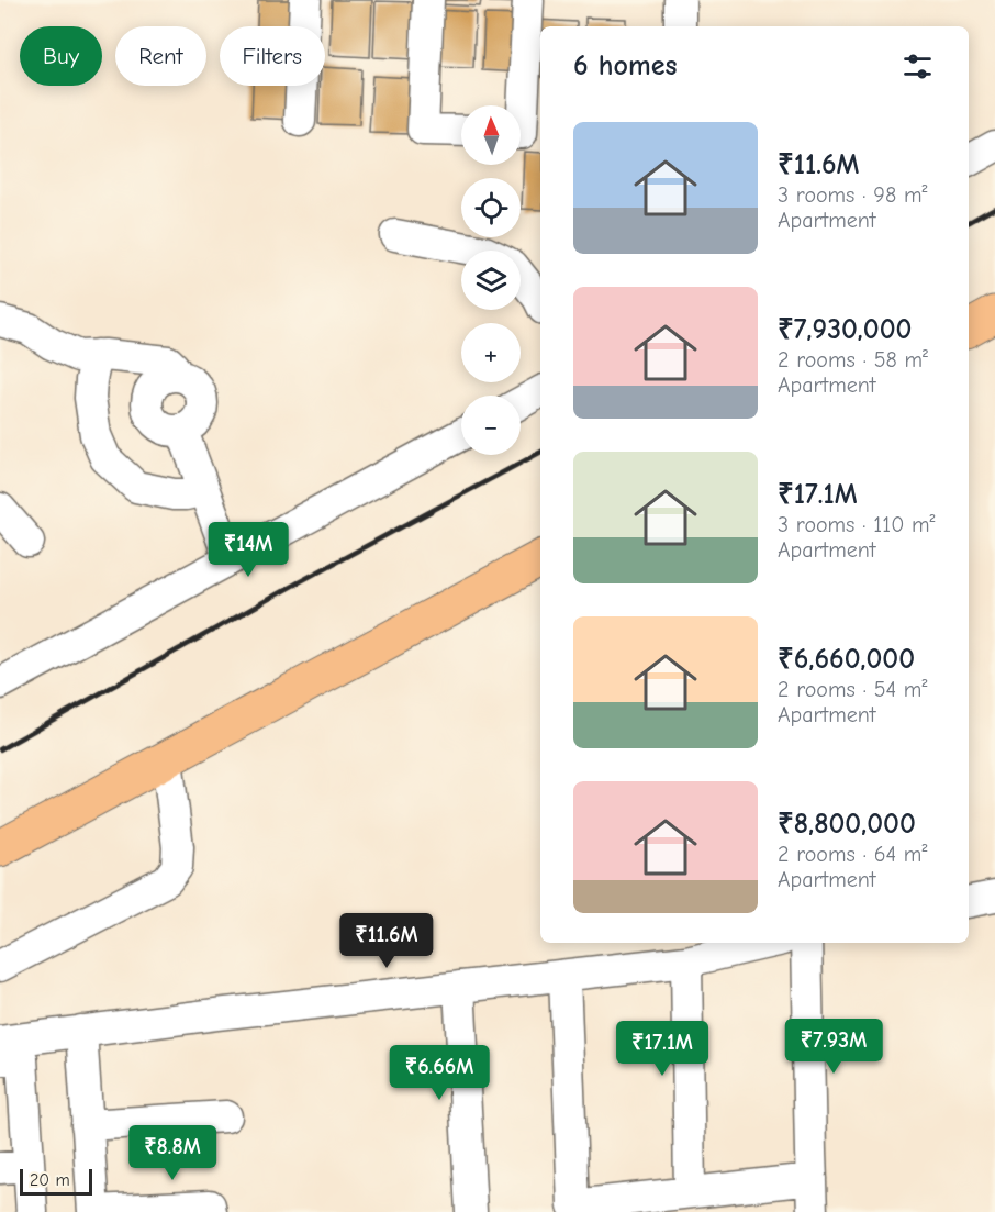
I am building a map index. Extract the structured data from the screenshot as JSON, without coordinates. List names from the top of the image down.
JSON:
{
  "scale_bar": "20 m",
  "north": "top",
  "page": {
    "chip": ["Buy", "Rent", "Filters"],
    "heading": "6 homes",
    "map_buttons": ["+", "−"],
    "list": [
      {
        "name": "₹11.6M",
        "note": "3 rooms · 98 m² · Apartment"
      },
      {
        "name": "₹7,930,000",
        "note": "2 rooms · 58 m² · Apartment"
      },
      {
        "name": "₹17.1M",
        "note": "3 rooms · 110 m² · Apartment"
      },
      {
        "name": "₹6,660,000",
        "note": "2 rooms · 54 m² · Apartment"
      },
      {
        "name": "₹8,800,000",
        "note": "2 rooms · 64 m² · Apartment"
      }
    ],
    "price": [
      "₹14M",
      "₹11.6M",
      "₹7.93M",
      "₹17.1M",
      "₹6.66M",
      "₹8.8M"
    ],
    "scale": "20 m"
  }
}
